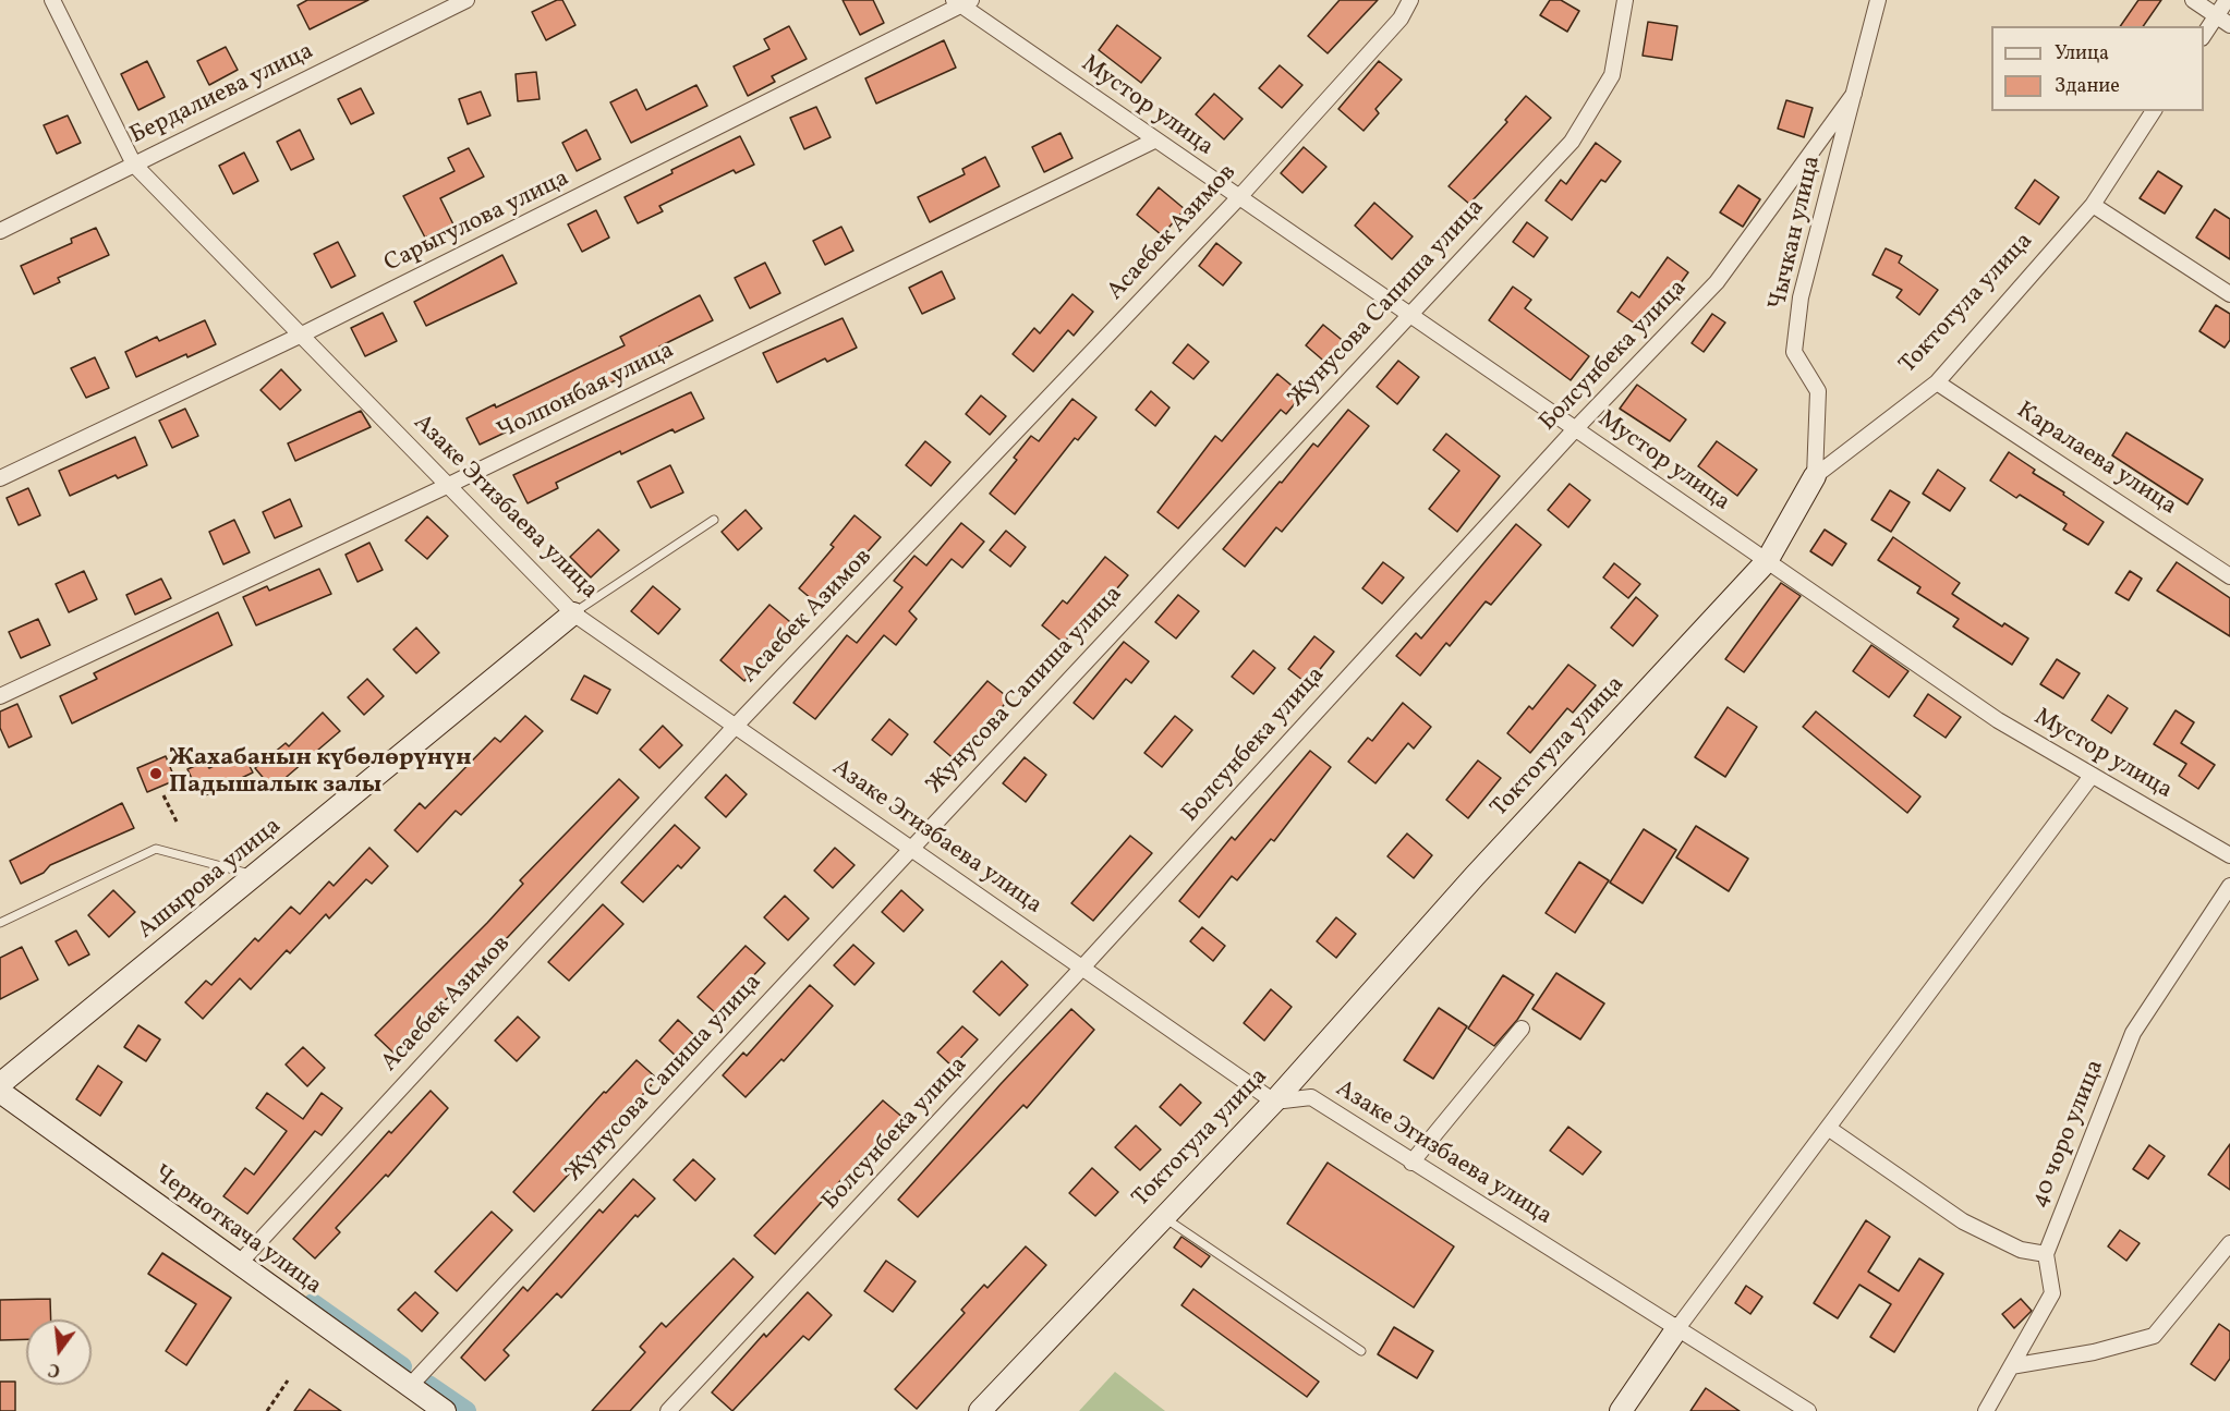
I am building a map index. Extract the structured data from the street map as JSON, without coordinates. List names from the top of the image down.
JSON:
{
  "streets": {
    "street": [
      "Бердалиева улица",
      "Мустор улица",
      "Сарыгулова улица",
      "Асаебек Азимов",
      "Чычкан улица",
      "Жунусова Сапиша улица",
      "Токтогула улица",
      "Болсунбека улица",
      "Чолпонбая улица",
      "Каралаева улица",
      "Азаке Эгизбаева улица",
      "Ашырова улица",
      "40 чоро улица",
      "Черноткача улица"
    ]
  },
  "crossings": [
    ["Бердалиева улица", "Азаке Эгизбаева улица"],
    ["Мустор улица", "Сарыгулова улица"],
    ["Мустор улица", "Асаебек Азимов"],
    ["Мустор улица", "Жунусова Сапиша улица"],
    ["Мустор улица", "Токтогула улица"],
    ["Мустор улица", "Болсунбека улица"],
    ["Мустор улица", "Чолпонбая улица"],
    ["Сарыгулова улица", "Азаке Эгизбаева улица"],
    ["Асаебек Азимов", "Азаке Эгизбаева улица"],
    ["Асаебек Азимов", "Черноткача улица"],
    ["Чычкан улица", "Токтогула улица"],
    ["Чычкан улица", "Болсунбека улица"],
    ["Жунусова Сапиша улица", "Азаке Эгизбаева улица"],
    ["Жунусова Сапиша улица", "Черноткача улица"],
    ["Токтогула улица", "Каралаева улица"],
    ["Токтогула улица", "Азаке Эгизбаева улица"],
    ["Болсунбека улица", "Азаке Эгизбаева улица"],
    ["Чолпонбая улица", "Азаке Эгизбаева улица"],
    ["Азаке Эгизбаева улица", "Ашырова улица"]
  ],
  "places": ["Жахабанын күбөлөрүнүн Падышалык залы"],
  "legend": ["Улица", "Здание"],
  "north": "bottom"
}
